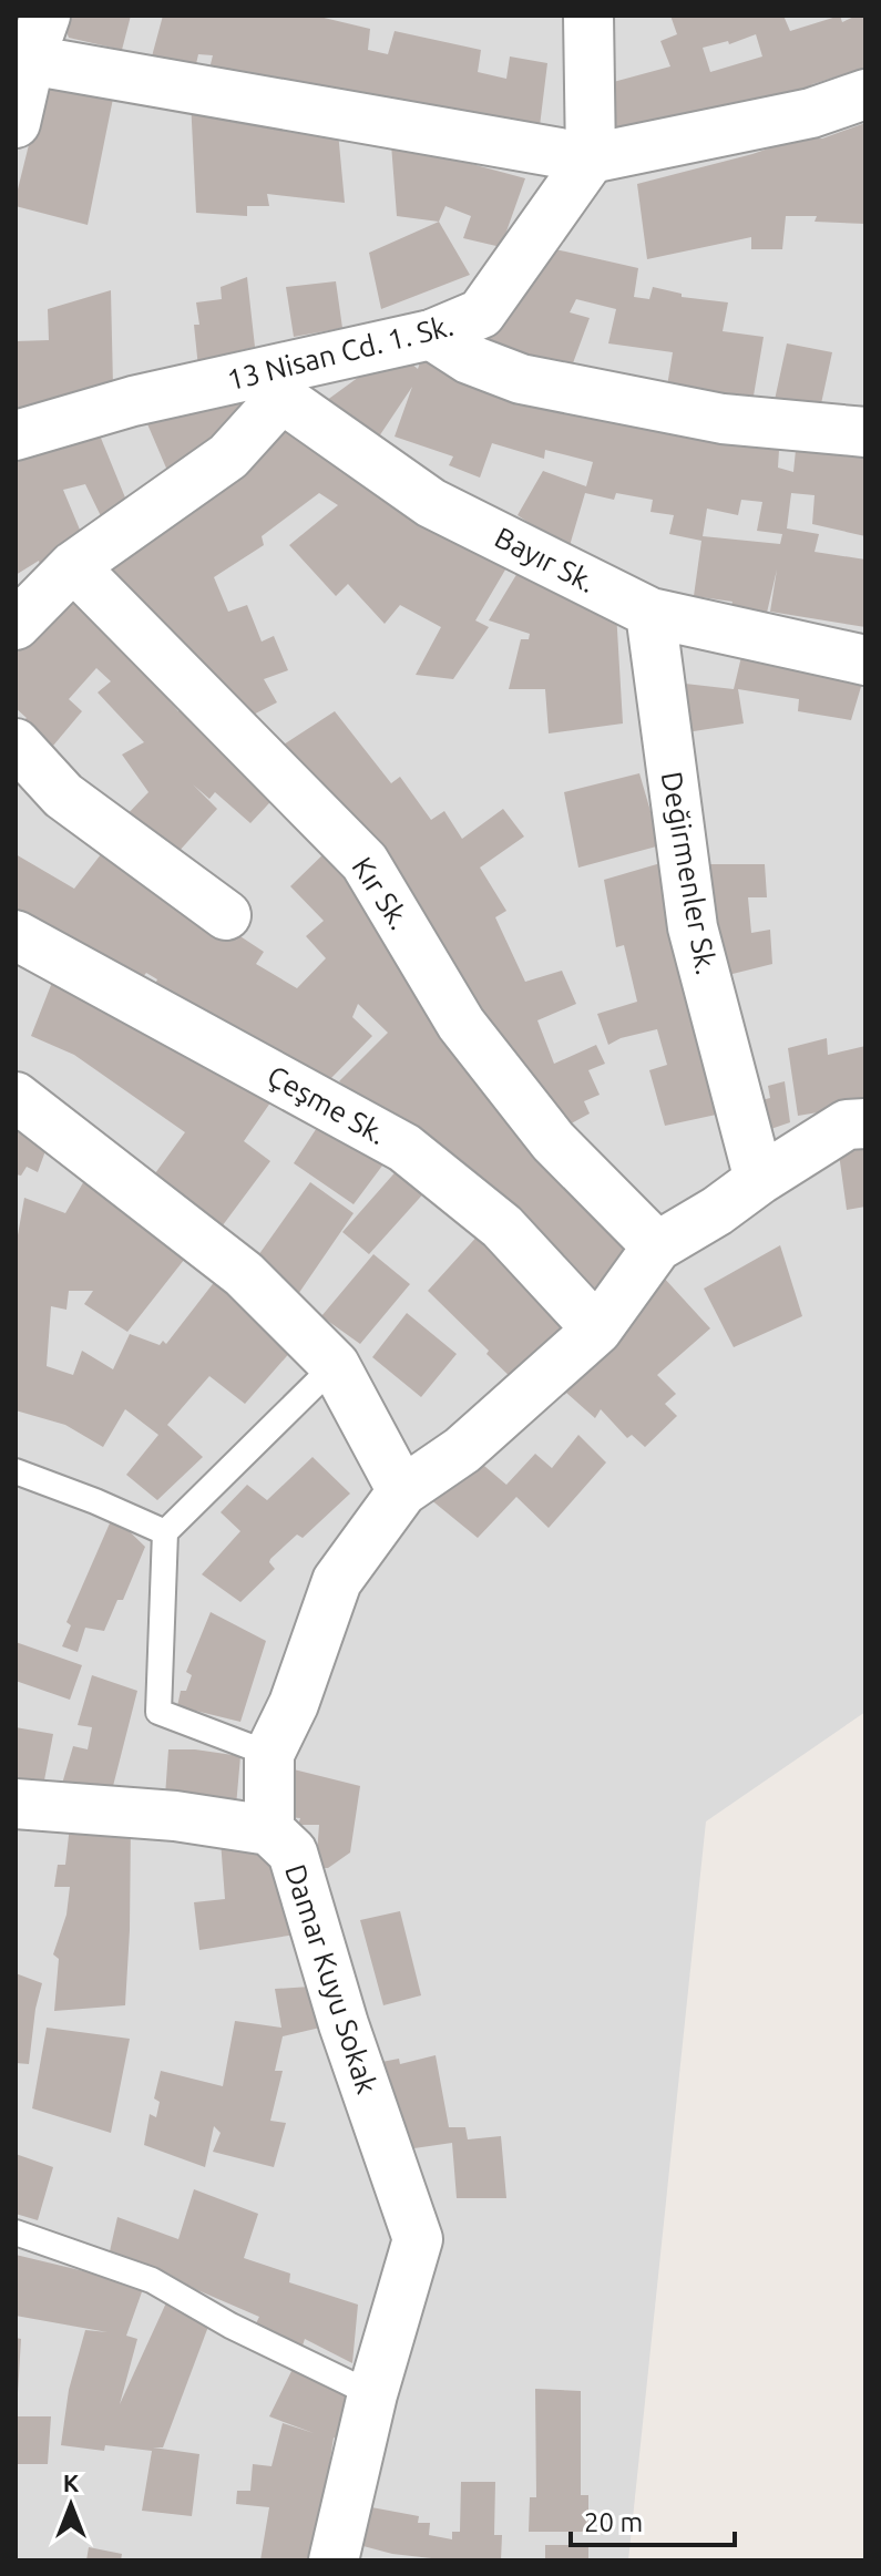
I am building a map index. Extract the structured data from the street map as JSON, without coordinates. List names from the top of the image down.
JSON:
{
  "streets": {
    "street": [
      "13 Nisan Cd. 1. Sk.",
      "Bayır Sk.",
      "Değirmenler Sk.",
      "Kır Sk.",
      "Çeşme Sk.",
      "Damar Kuyu Sokak"
    ]
  },
  "crossings": [
    ["13 Nisan Cd. 1. Sk.", "Bayır Sk."],
    ["Bayır Sk.", "Değirmenler Sk."],
    ["Değirmenler Sk.", "Damar Kuyu Sokak"],
    ["Kır Sk.", "Damar Kuyu Sokak"],
    ["Çeşme Sk.", "Damar Kuyu Sokak"]
  ],
  "scale_bar": "20 m",
  "north": "top"
}
